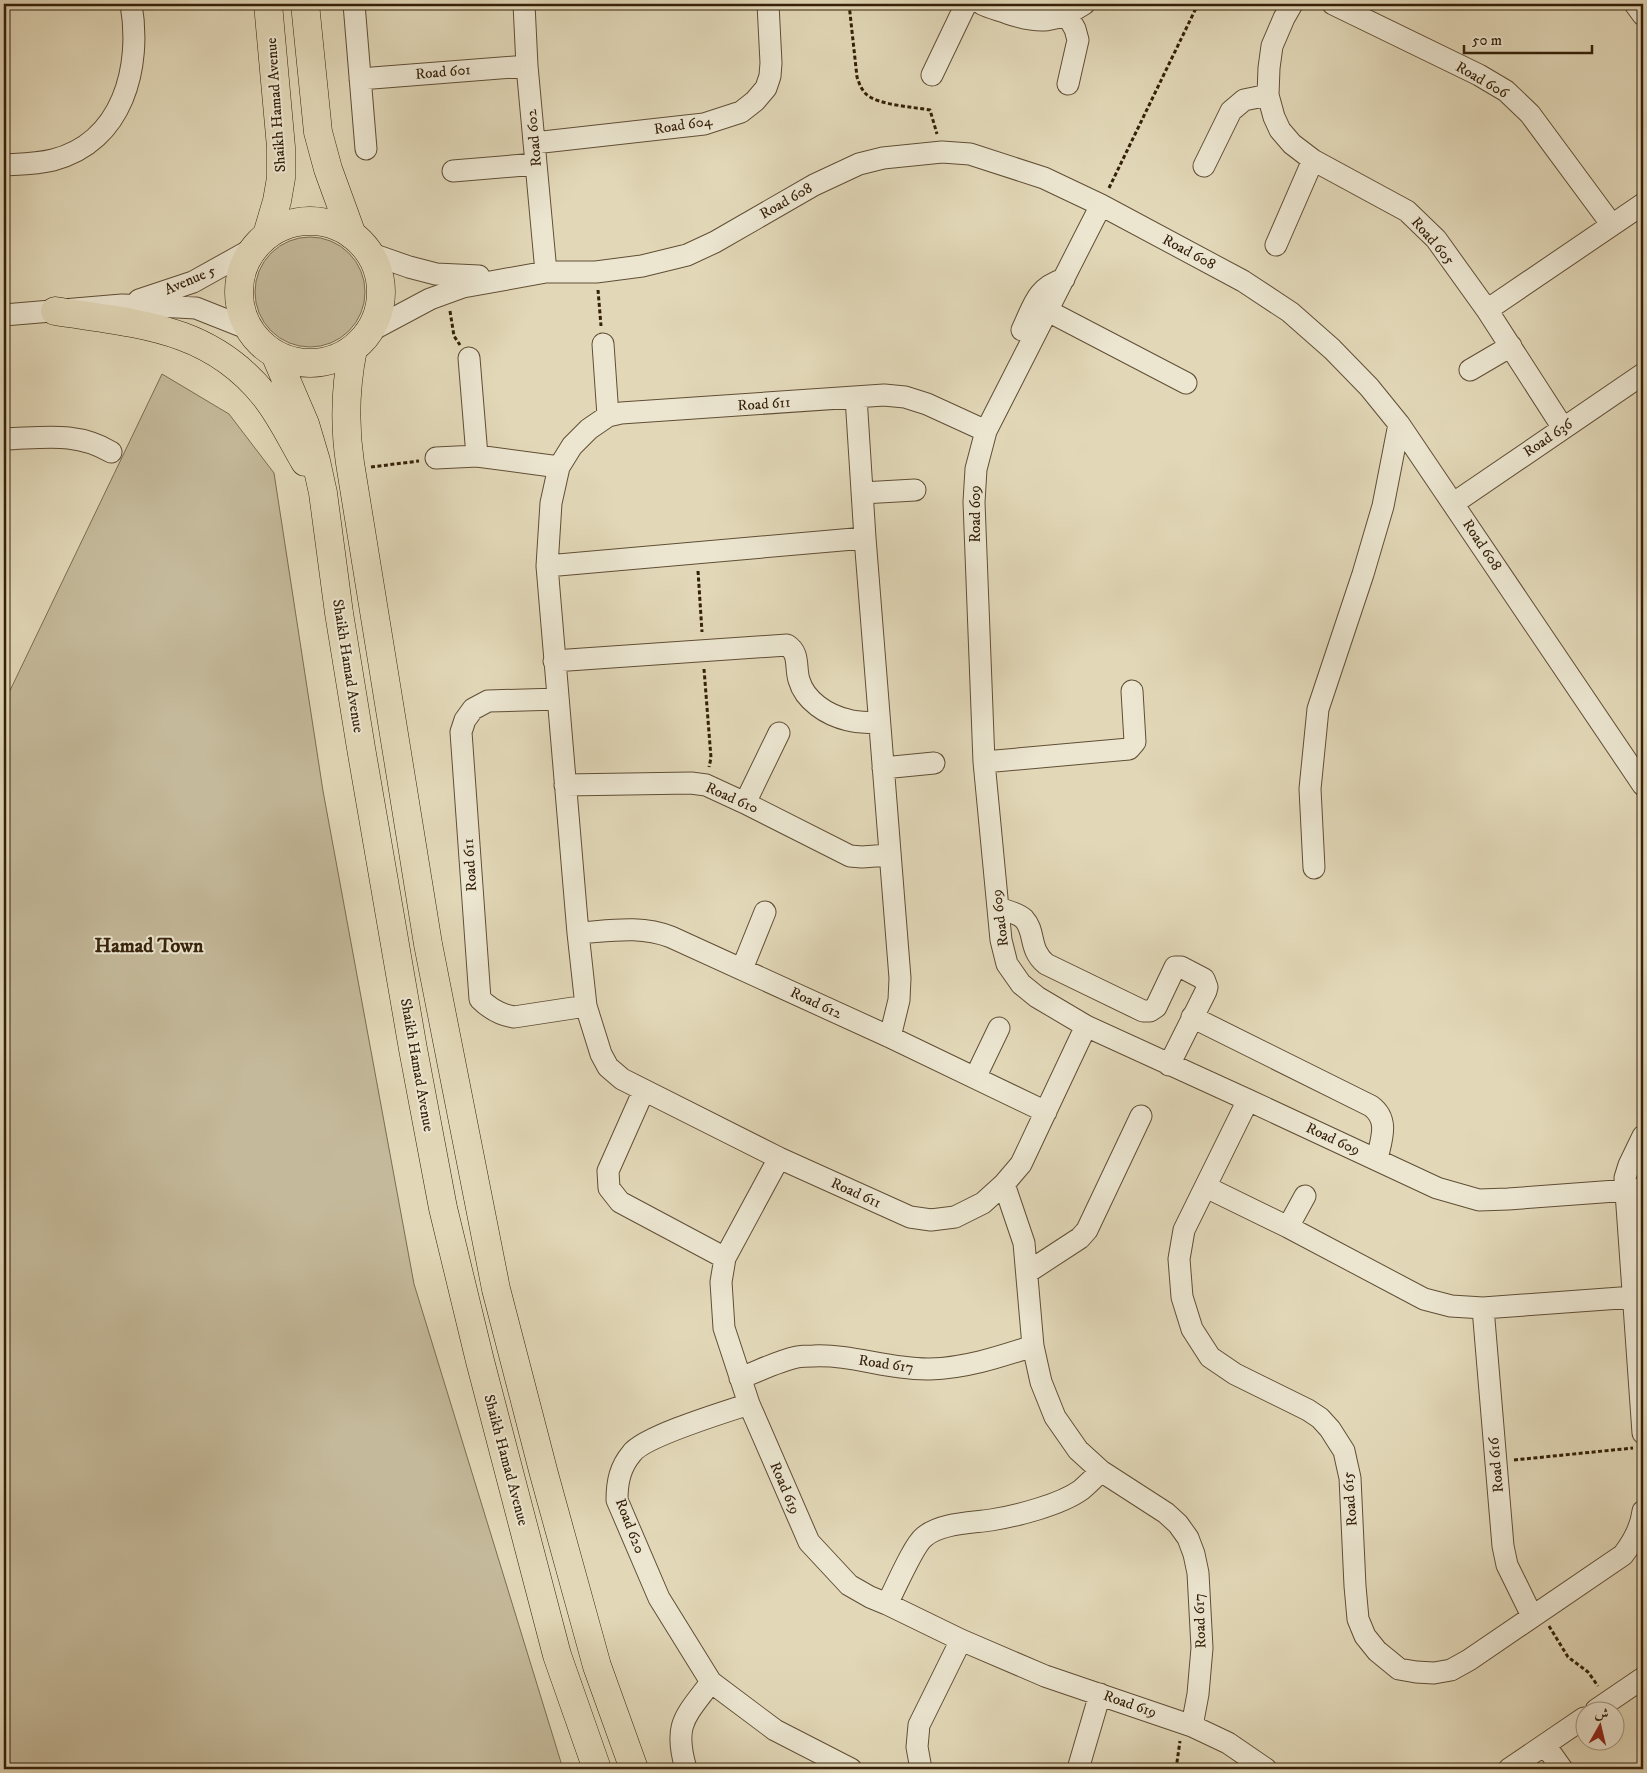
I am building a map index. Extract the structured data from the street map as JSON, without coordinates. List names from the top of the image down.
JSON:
{
  "streets": {
    "main road": ["Shaikh Hamad Avenue"],
    "street": [
      "Road 601",
      "Road 606",
      "Road 604",
      "Road 602",
      "Road 608",
      "Road 605",
      "Avenue 5",
      "Road 611",
      "Road 636",
      "Road 609",
      "Road 610",
      "Road 612",
      "Road 617",
      "Road 616",
      "Road 619",
      "Road 615",
      "Road 620"
    ]
  },
  "crossings": [
    ["Road 601", "Road 602"],
    ["Shaikh Hamad Avenue", "Road 608"],
    ["Shaikh Hamad Avenue", "Avenue 5"],
    ["Road 604", "Road 602"],
    ["Road 602", "Road 608"],
    ["Road 608", "Avenue 5"],
    ["Road 608", "Road 636"],
    ["Road 608", "Road 609"],
    ["Road 605", "Road 636"],
    ["Road 611", "Road 609"],
    ["Road 611", "Road 610"],
    ["Road 611", "Road 612"],
    ["Road 611", "Road 617"],
    ["Road 611", "Road 619"],
    ["Road 609", "Road 615"],
    ["Road 617", "Road 619"],
    ["Road 616", "Road 615"],
    ["Road 619", "Road 620"]
  ],
  "districts": ["Hamad Town"],
  "scale_bar": "50 m",
  "north": "top"
}
